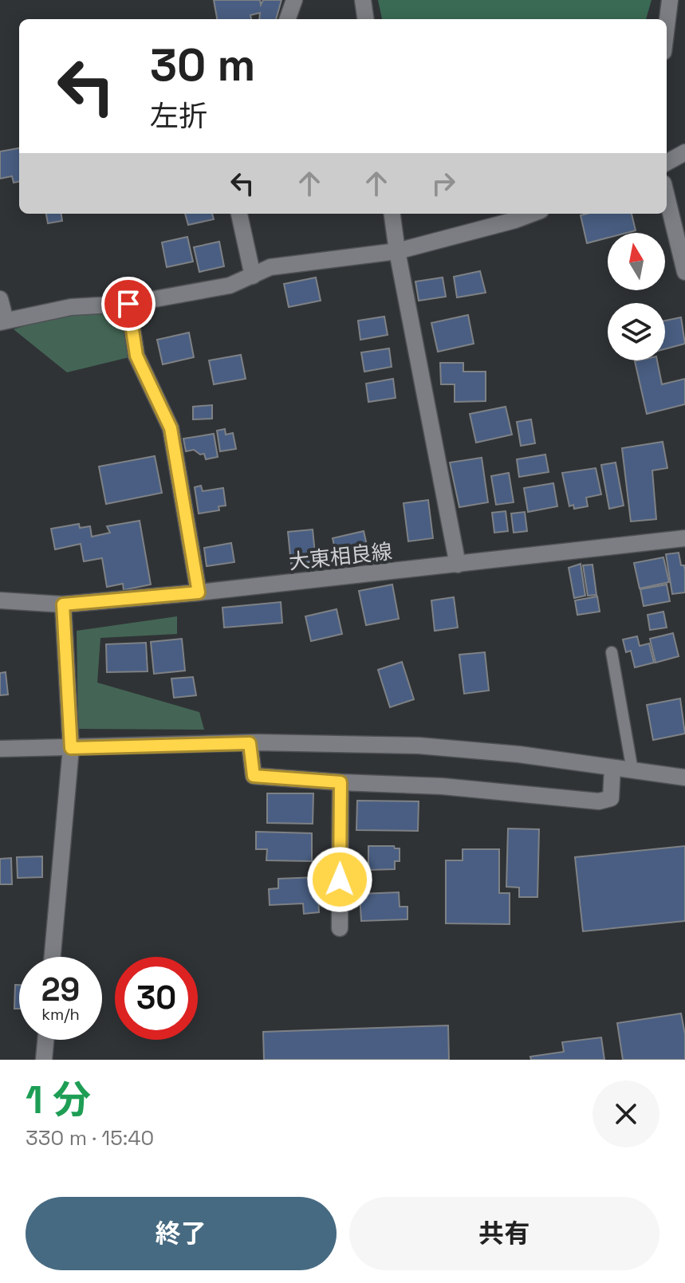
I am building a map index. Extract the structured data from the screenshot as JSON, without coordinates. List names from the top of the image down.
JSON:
{
  "streets": {
    "street": ["大東相良線"]
  },
  "north": "top",
  "page": {
    "turn": ["30 m", "左折"],
    "speed": "29 km/h",
    "limit": "30",
    "heading": ["1 分", "330 m · 15:40"],
    "buttons": ["終了", "共有"]
  }
}
